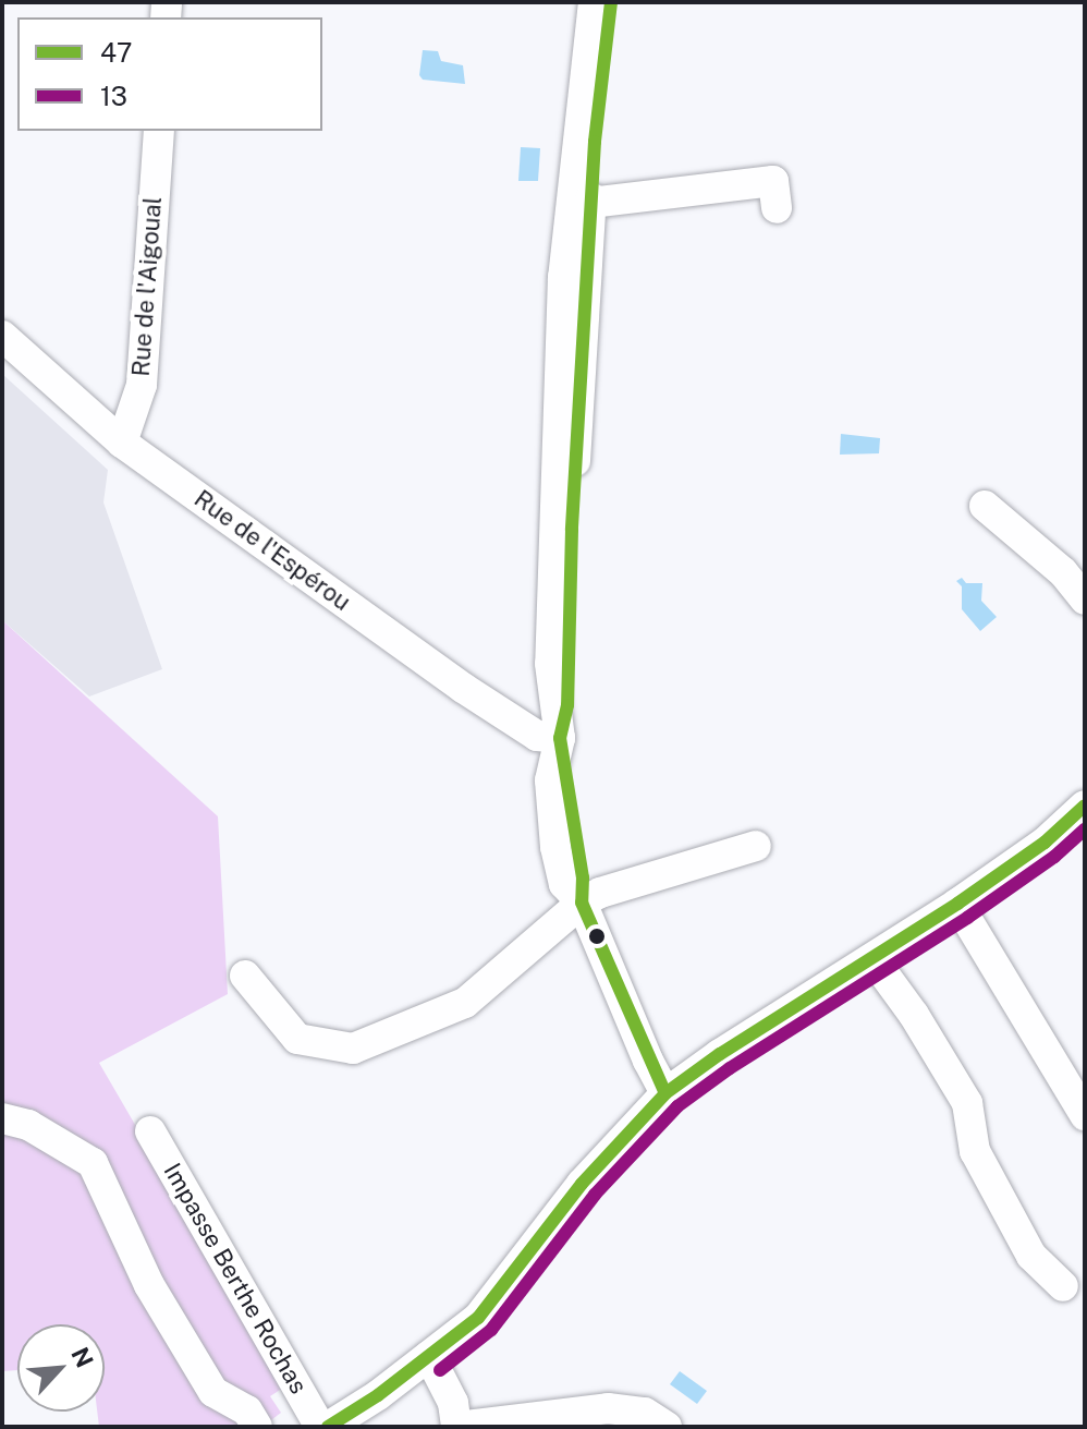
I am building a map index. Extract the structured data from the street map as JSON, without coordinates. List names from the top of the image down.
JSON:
{
  "streets": {
    "street": ["Rue de l'Aigoual", "Rue de l'Espérou", "Impasse Berthe Rochas"]
  },
  "crossings": [
    ["Rue de l'Aigoual", "Rue de l'Espérou"]
  ],
  "lines": ["transit line 47", "transit line 13"],
  "legend": ["47", "13"],
  "north": "top right"
}
